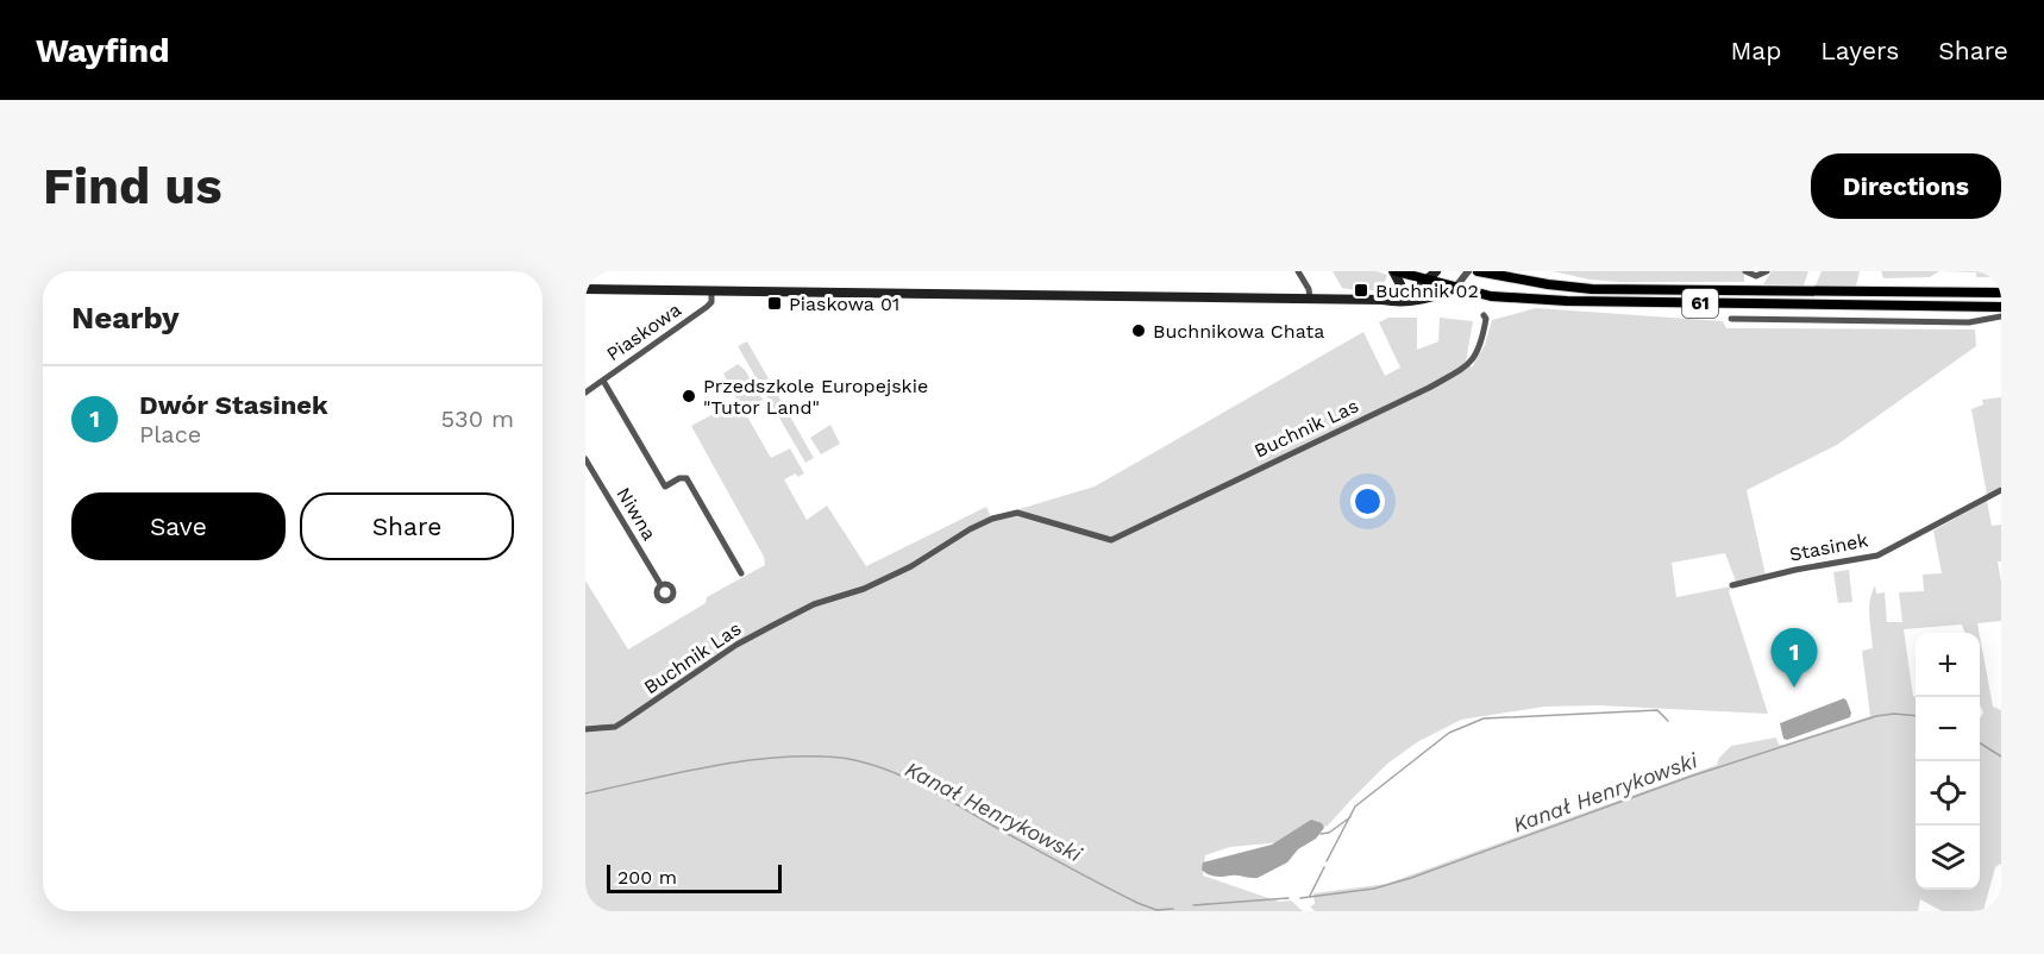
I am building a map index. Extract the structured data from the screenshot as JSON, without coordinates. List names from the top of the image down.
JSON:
{
  "streets": {
    "main road": ["61"],
    "street": [
      "Piaskowa",
      "Buchnik Las",
      "Niwna",
      "Stasinek"
    ]
  },
  "water": ["Kanał Henrykowski"],
  "places": {
    "transit": ["Buchnik 02", "Piaskowa 01"],
    "other": ["Buchnikowa Chata", "Przedszkole Europejskie \"Tutor Land\""]
  },
  "scale_bar": "200 m",
  "page": {
    "header": "Wayfind",
    "nav": ["Map", "Layers", "Share"],
    "buttons": [
      "Directions",
      ["Save", "Share"]
    ],
    "title": "Find us",
    "heading": "Nearby",
    "list": [
      {
        "mark": "1",
        "name": "Dwór Stasinek",
        "note": "Place",
        "value": "530 m"
      }
    ],
    "pins": "1",
    "map_buttons": ["+", "−"],
    "scale": "200 m"
  }
}
